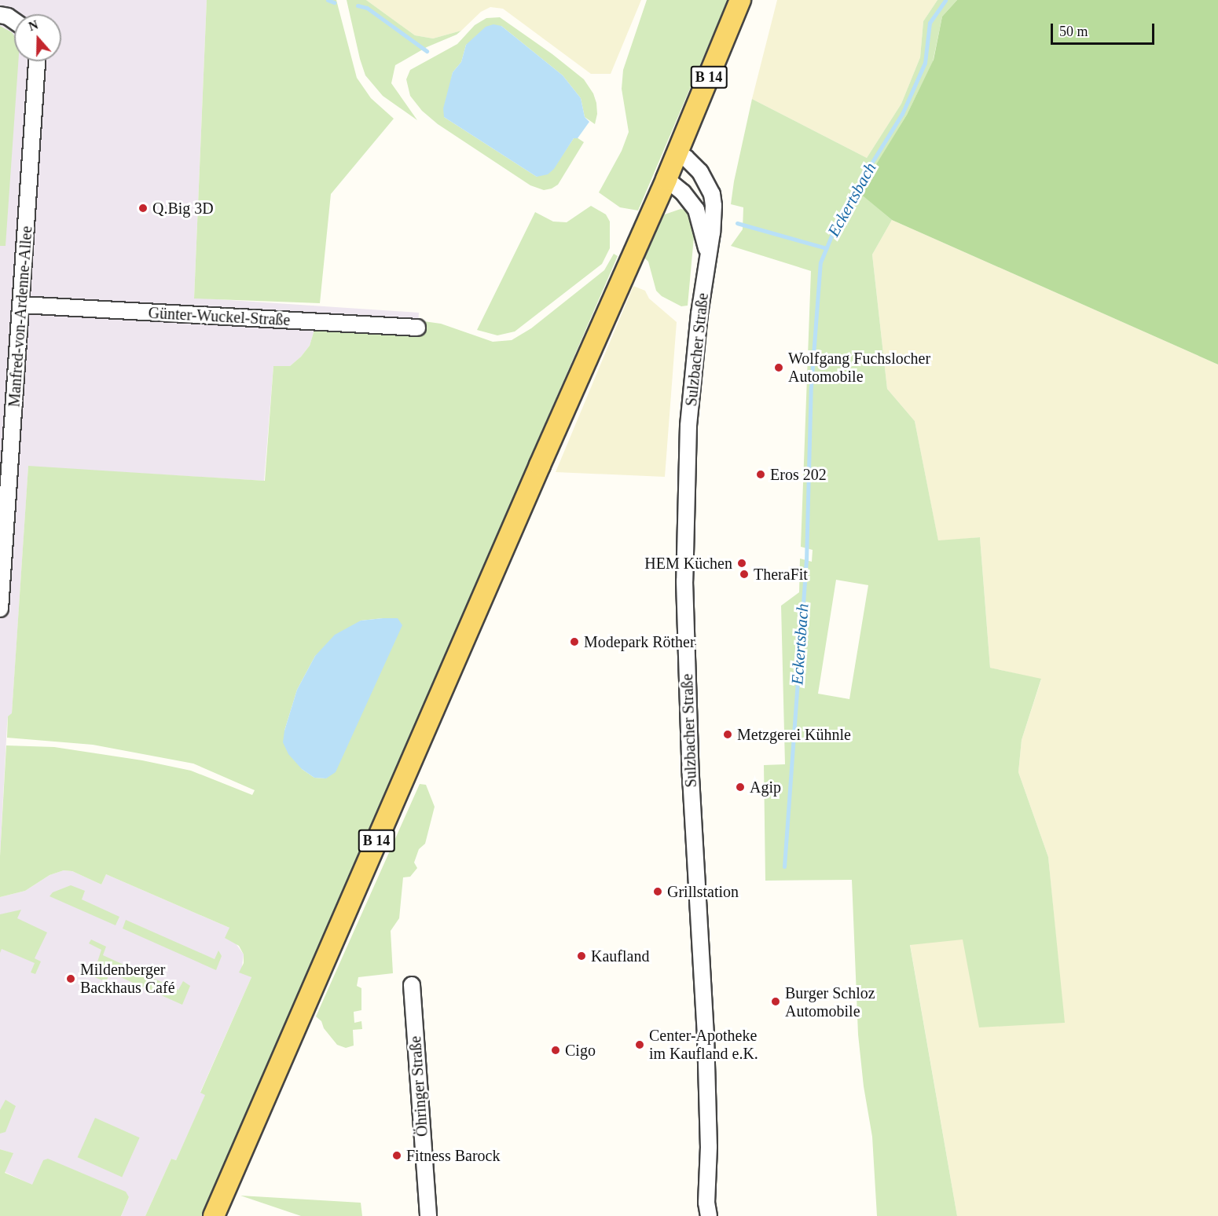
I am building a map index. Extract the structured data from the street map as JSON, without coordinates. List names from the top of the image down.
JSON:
{
  "streets": {
    "main road": ["B 14"],
    "street": [
      "Manfred-von-Ardenne-Allee",
      "Günter-Wuckel-Straße",
      "Sulzbacher Straße",
      "Öhringer Straße"
    ]
  },
  "crossings": [
    ["B 14", "Sulzbacher Straße"],
    ["Manfred-von-Ardenne-Allee", "Günter-Wuckel-Straße"]
  ],
  "water": ["Eckertsbach"],
  "places": [
    "Q.Big 3D",
    "Wolfgang Fuchslocher Automobile",
    "Eros 202",
    "HEM Küchen",
    "TheraFit",
    "Modepark Röther",
    "Metzgerei Kühnle",
    "Agip",
    "Grillstation",
    "Kaufland",
    "Mildenberger Backhaus Café",
    "Burger Schloz Automobile",
    "Center-Apotheke im Kaufland e.K.",
    "Cigo",
    "Fitness Barock"
  ],
  "scale_bar": "50 m",
  "north": "top"
}
